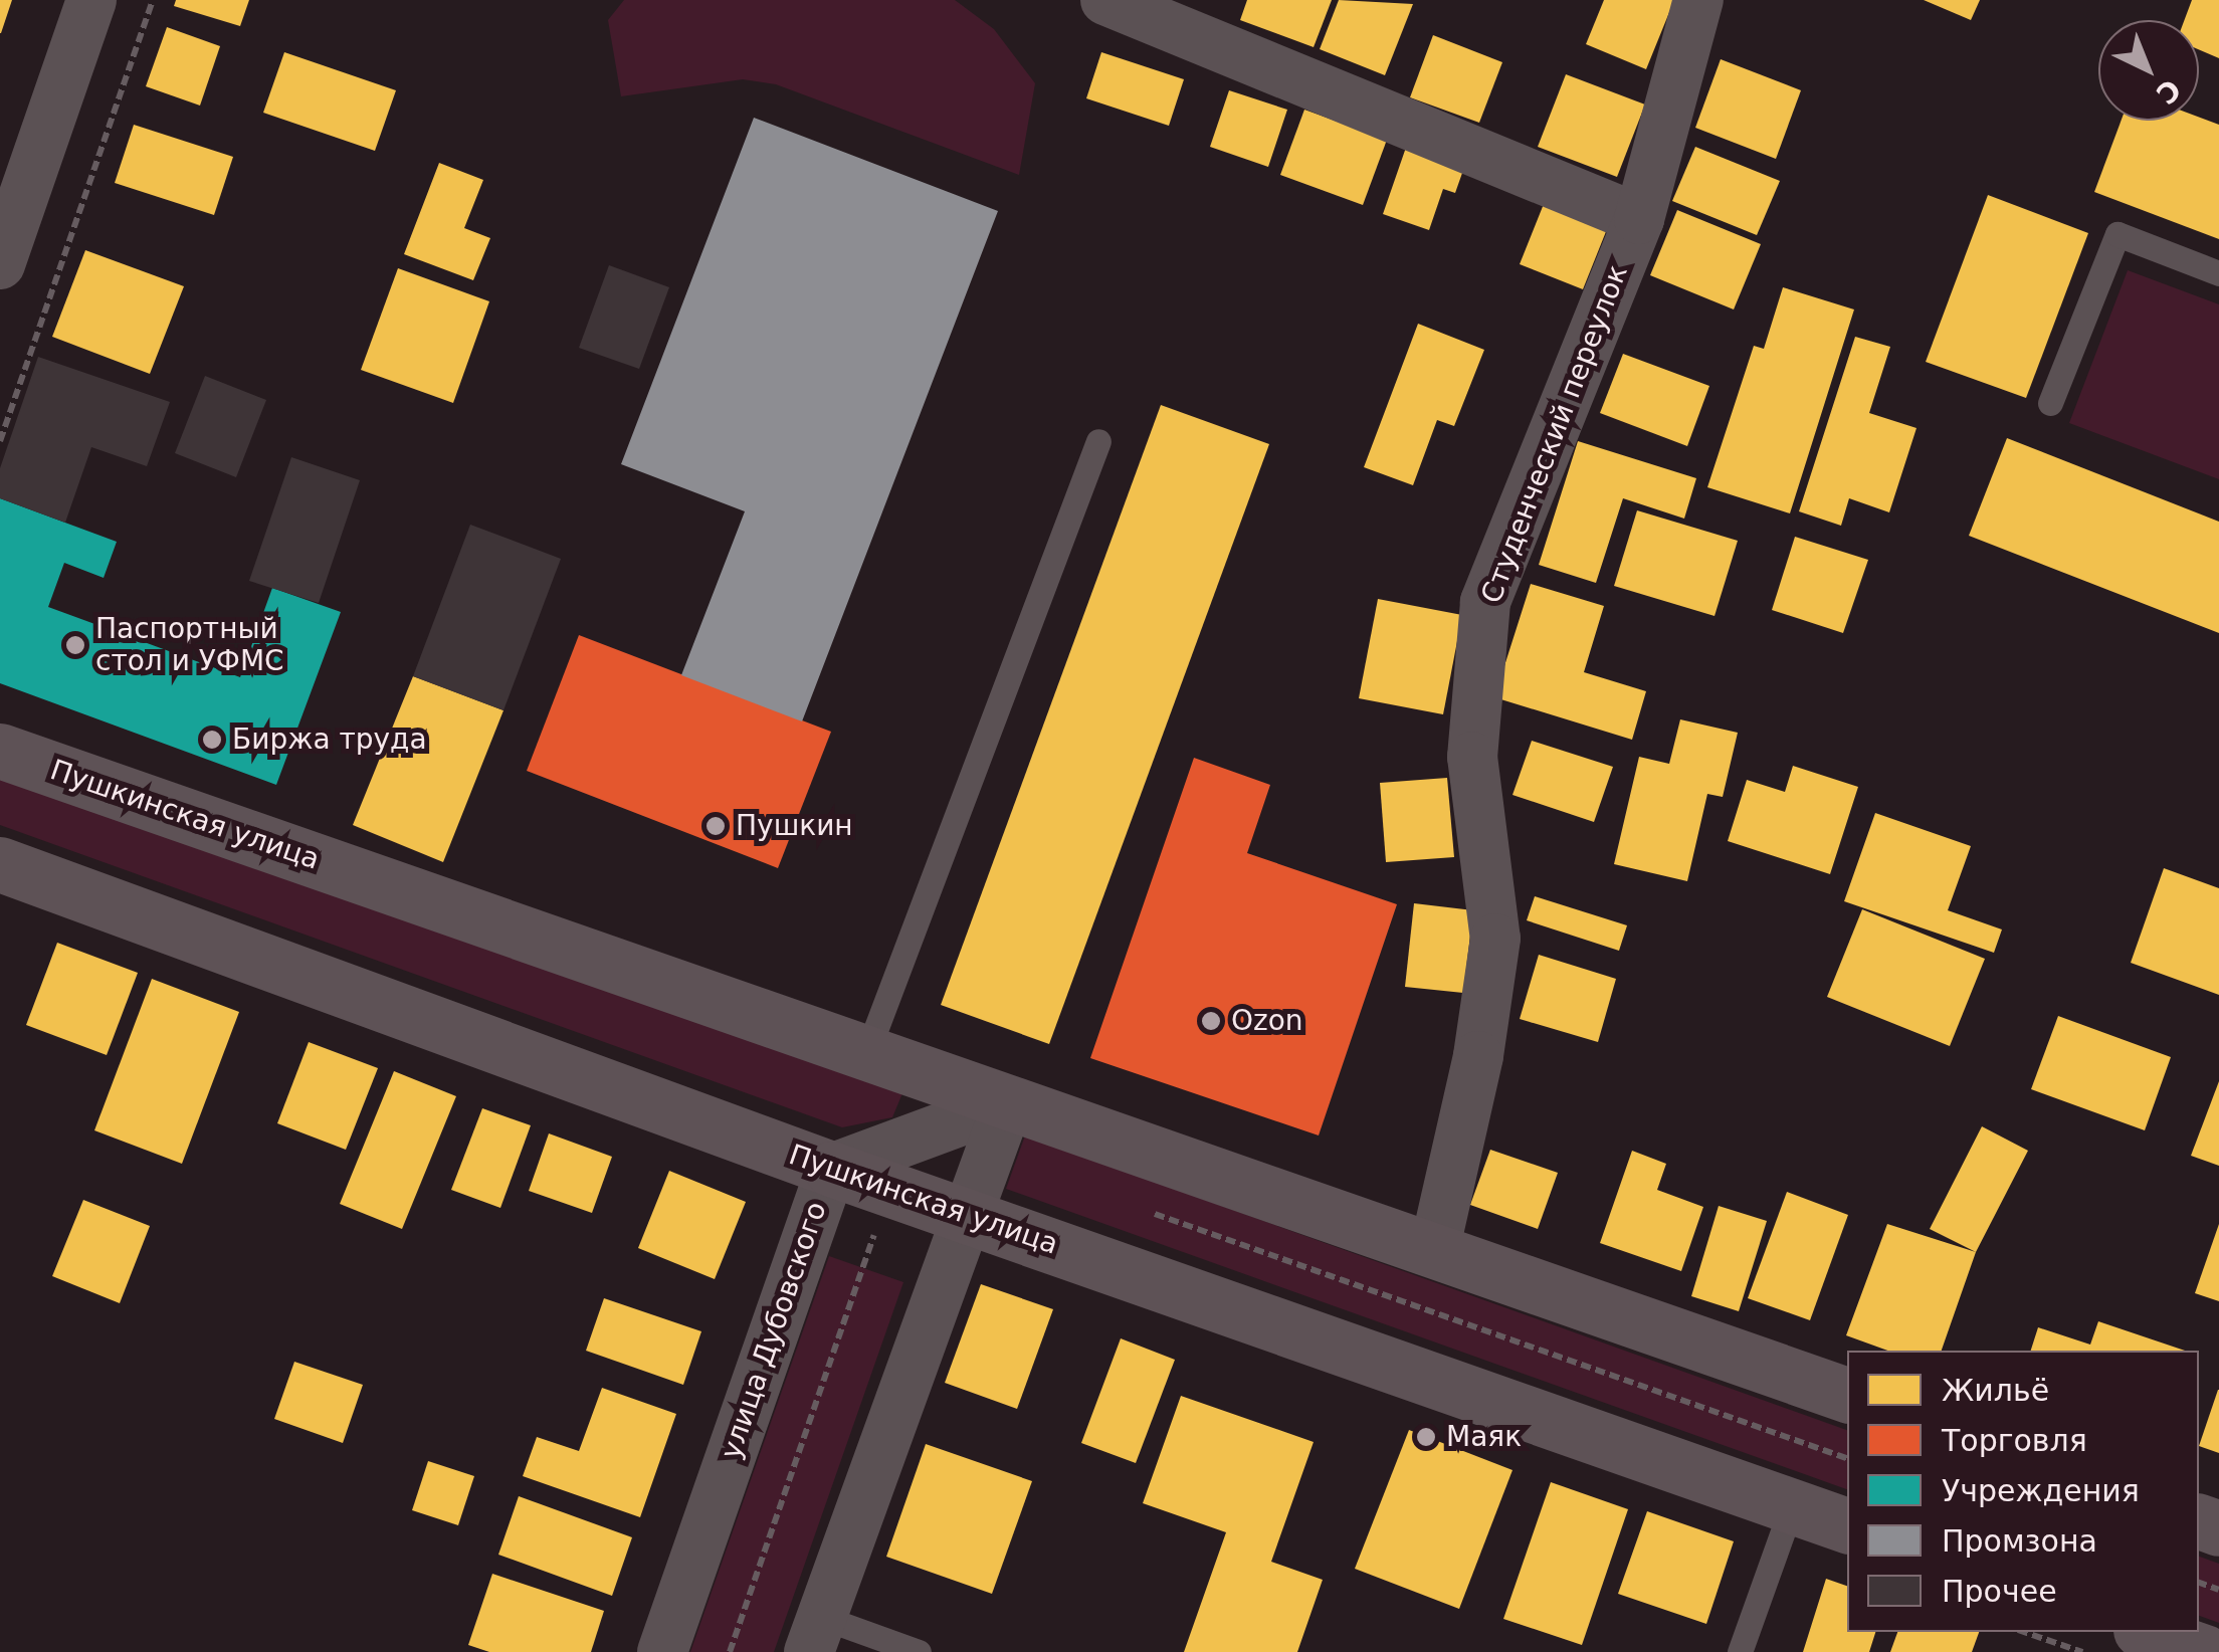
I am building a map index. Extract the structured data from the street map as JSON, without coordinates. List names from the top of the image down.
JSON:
{
  "streets": {
    "main road": ["Пушкинская улица"],
    "street": ["Студенческий переулок", "улица Дубовского"]
  },
  "crossings": [
    ["Студенческий переулок", "Пушкинская улица"],
    ["Пушкинская улица", "улица Дубовского"]
  ],
  "places": [
    "Паспортный стол и УФМС",
    "Биржа труда",
    "Пушкин",
    "Ozon",
    "Маяк"
  ],
  "legend": [
    "Жильё",
    "Торговля",
    "Учреждения",
    "Промзона",
    "Прочее"
  ],
  "north": "bottom right"
}
